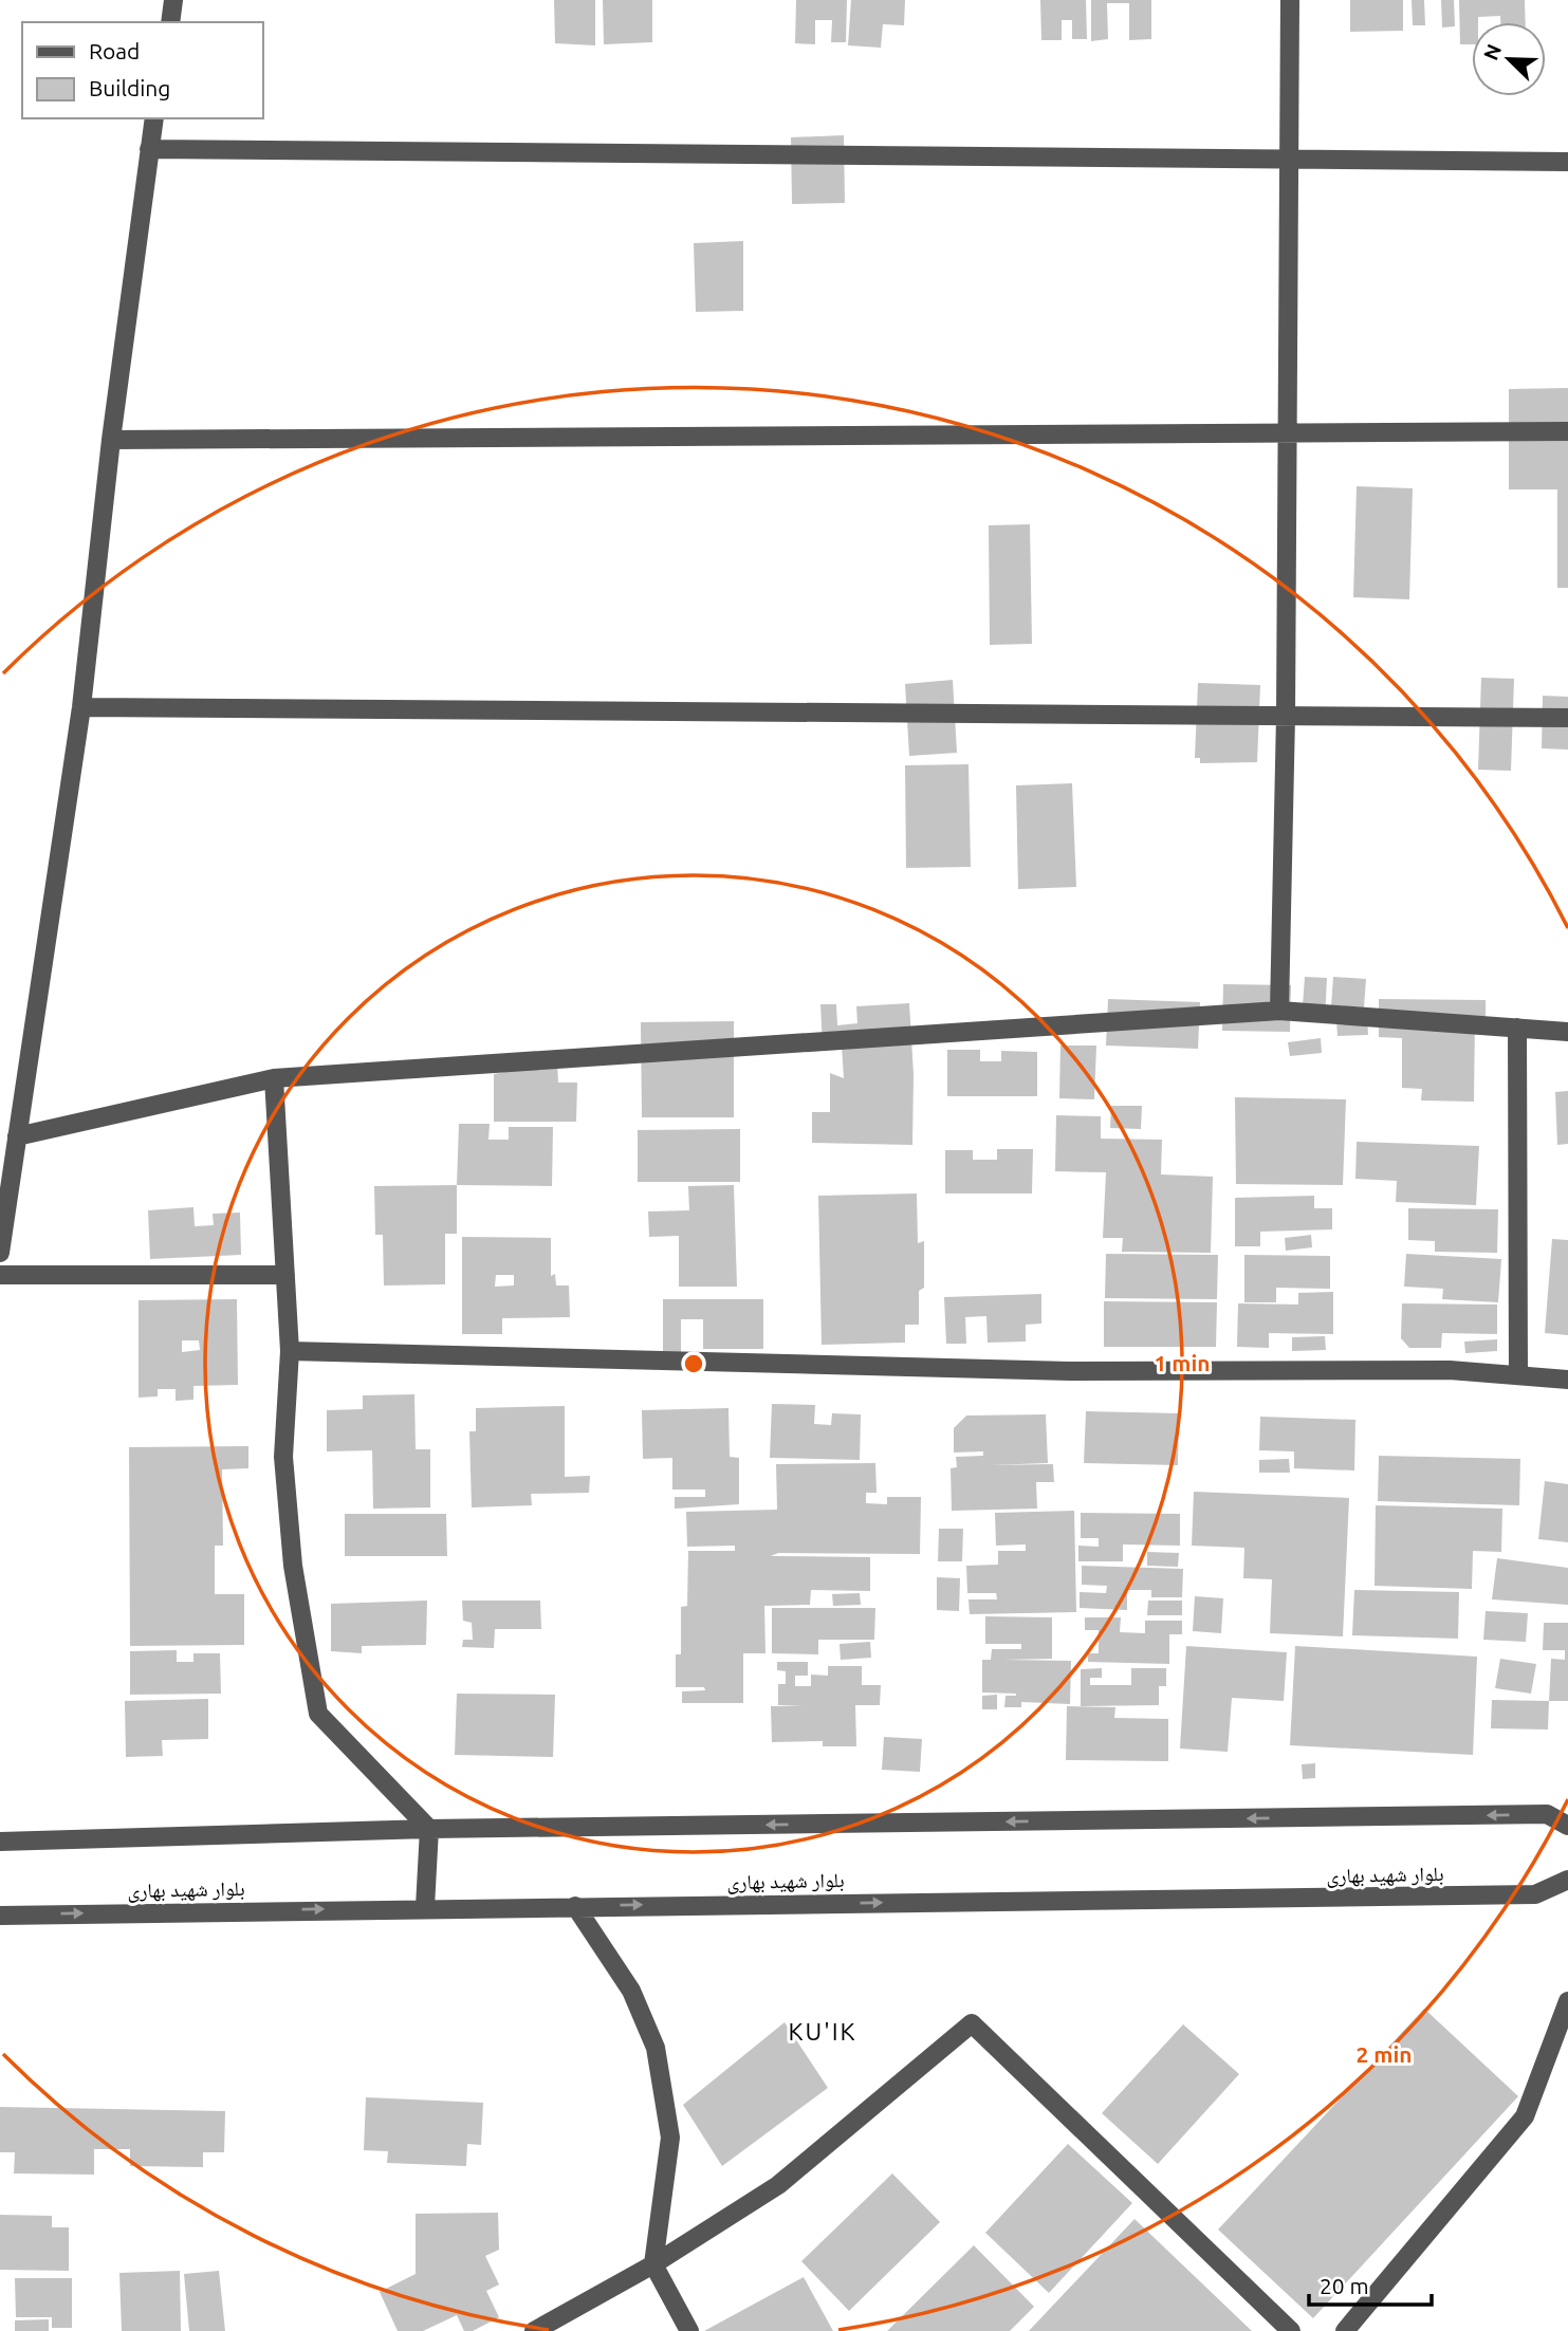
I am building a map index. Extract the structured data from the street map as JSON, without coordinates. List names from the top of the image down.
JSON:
{
  "streets": {
    "street": ["بلوار شهید بهاری"]
  },
  "districts": ["KU'IK"],
  "legend": ["Road", "Building"],
  "scale_bar": "20 m",
  "north": "top left",
  "rings": ["1 min", "2 min"]
}
